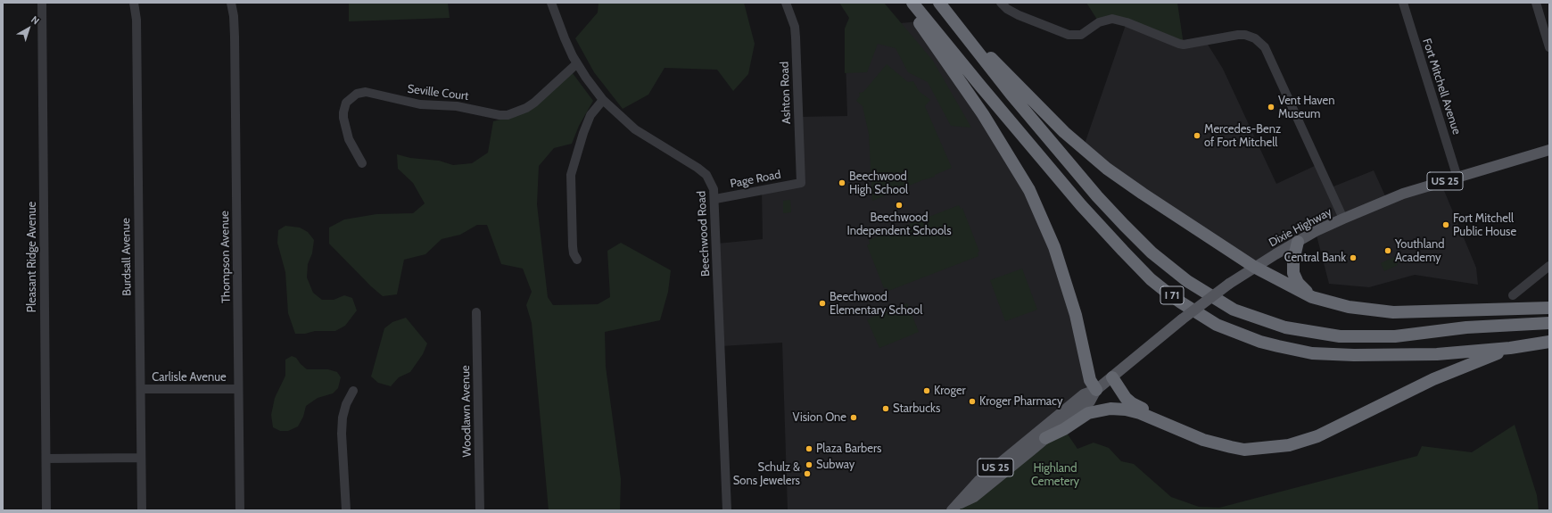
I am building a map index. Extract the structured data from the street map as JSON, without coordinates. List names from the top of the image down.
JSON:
{
  "streets": {
    "highway": ["I 71"],
    "main road": ["US 25", "Dixie Highway"],
    "street": [
      "Fort Mitchell Avenue",
      "Seville Court",
      "Ashton Road",
      "Page Road",
      "Beechwood Road",
      "Pleasant Ridge Avenue",
      "Burdsall Avenue",
      "Thompson Avenue",
      "Carlisle Avenue",
      "Woodlawn Avenue"
    ]
  },
  "crossings": [
    ["Fort Mitchell Avenue", "Dixie Highway"],
    ["Seville Court", "Beechwood Road"],
    ["Ashton Road", "Page Road"],
    ["Page Road", "Beechwood Road"],
    ["Burdsall Avenue", "Carlisle Avenue"],
    ["Thompson Avenue", "Carlisle Avenue"]
  ],
  "parks": ["Highland Cemetery"],
  "places": [
    "Vent Haven Museum",
    "Mercedes-Benz of Fort Mitchell",
    "Beechwood High School",
    "Beechwood Independent Schools",
    "Fort Mitchell Public House",
    "Youthland Academy",
    "Central Bank",
    "Beechwood Elementary School",
    "Kroger",
    "Kroger Pharmacy",
    "Starbucks",
    "Vision One",
    "Plaza Barbers",
    "Subway",
    "Schulz & Sons Jewelers"
  ],
  "north": "top right"
}
